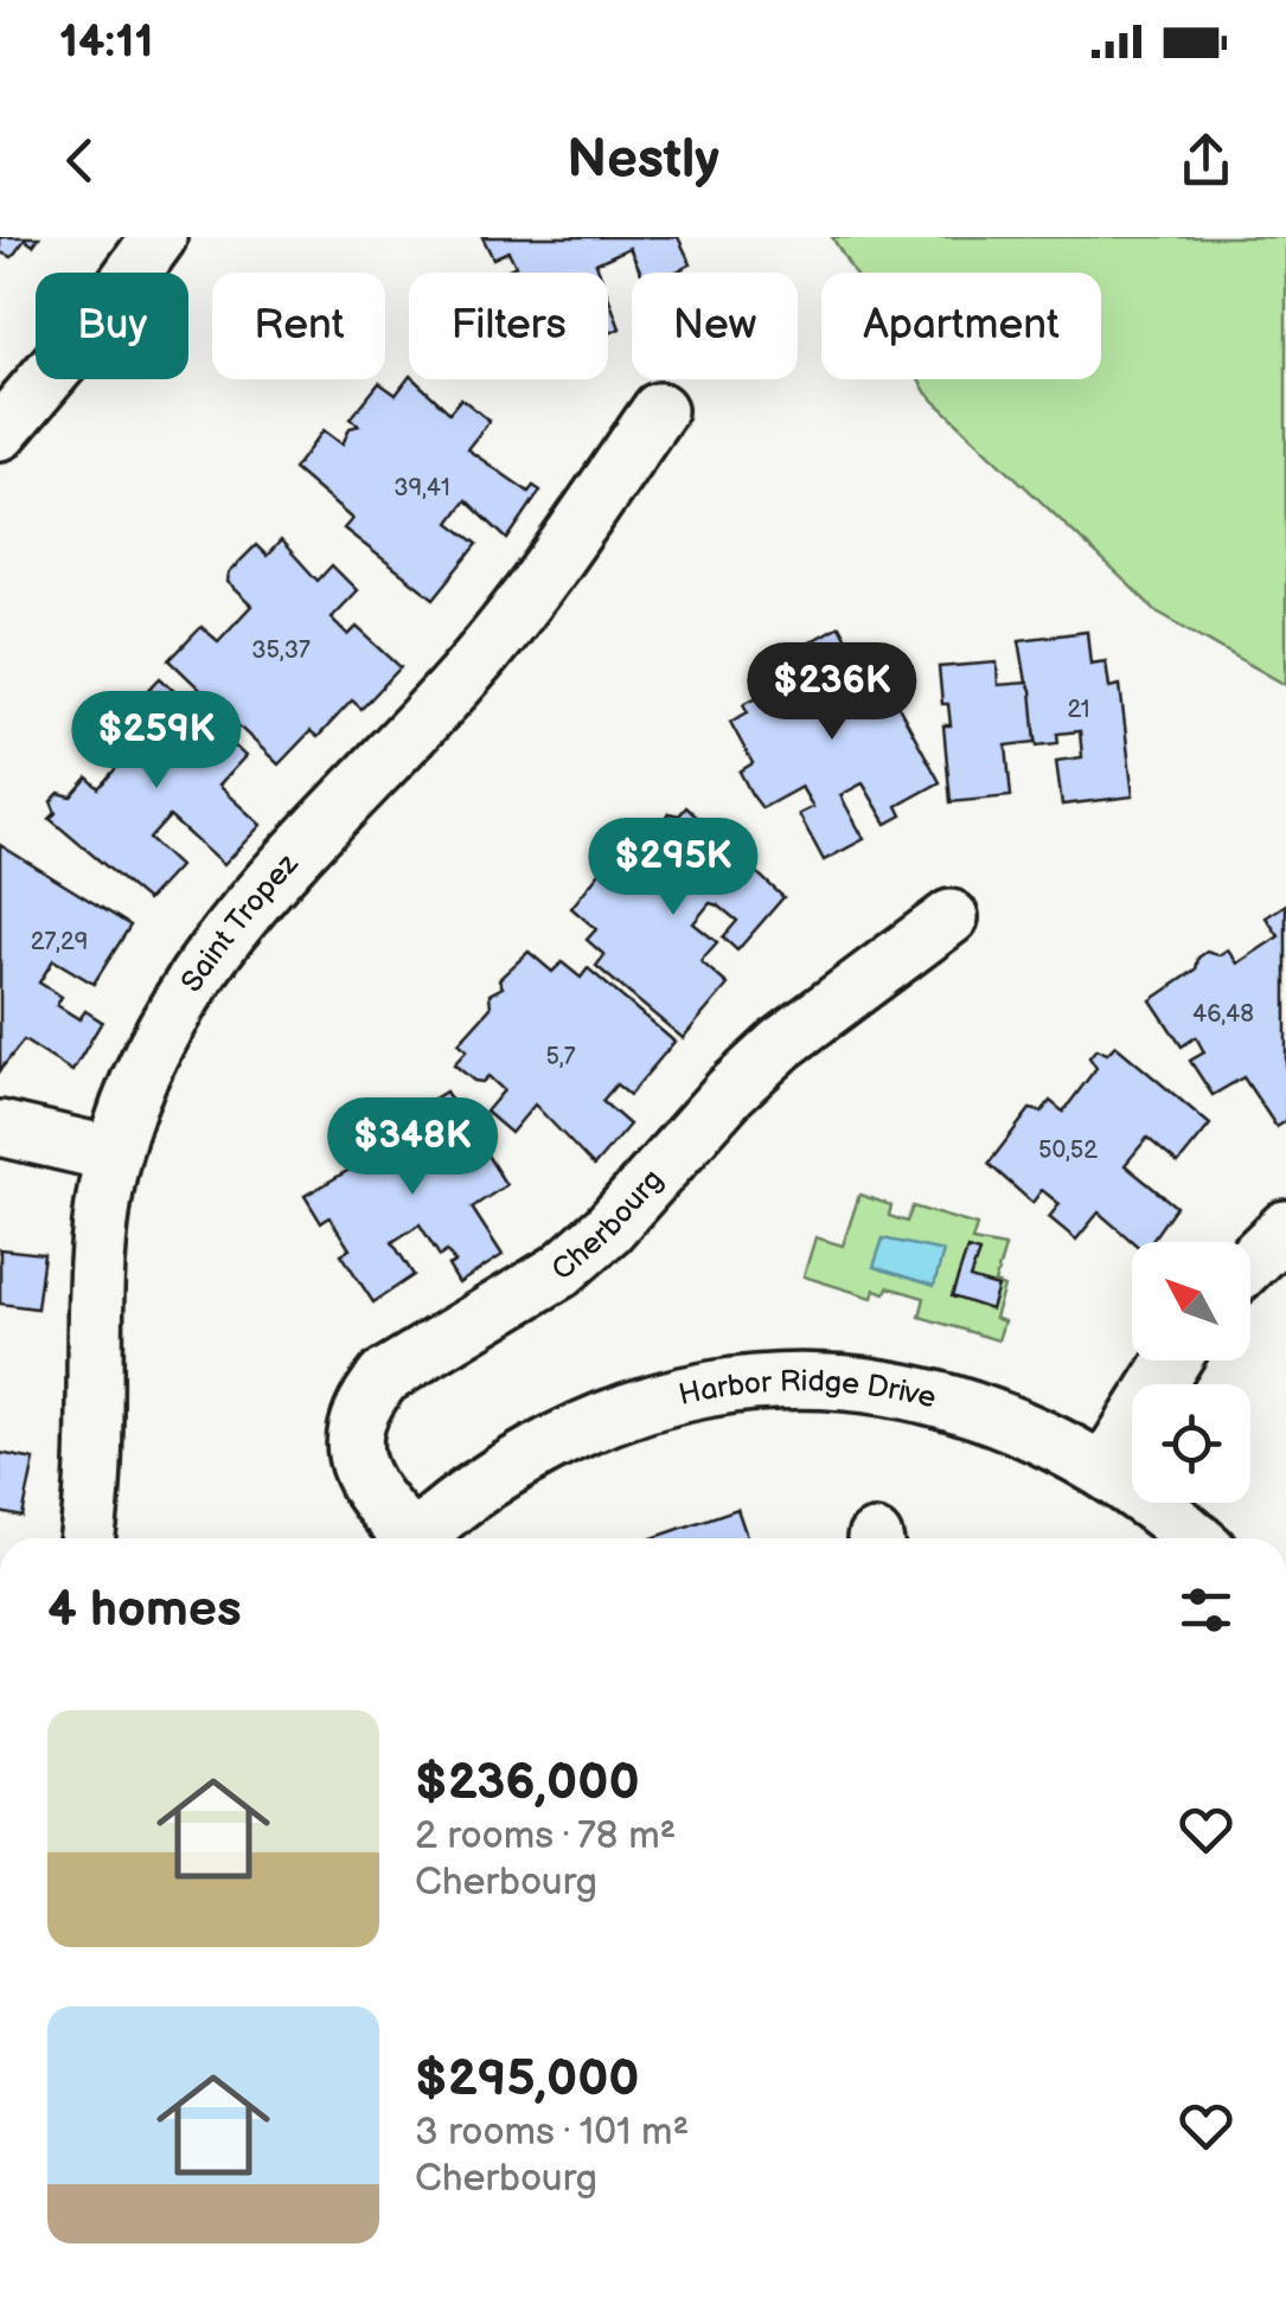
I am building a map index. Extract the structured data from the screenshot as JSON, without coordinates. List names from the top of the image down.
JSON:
{
  "streets": {
    "street": ["Saint Tropez", "Cherbourg", "Harbor Ridge Drive"]
  },
  "house_numbers": [
    "39,41",
    "35,37",
    "21",
    "27,29",
    "46,48",
    "5,7",
    "50,52"
  ],
  "north": "top left",
  "page": {
    "status": "14:11",
    "header": "Nestly",
    "chip": [
      "Buy",
      "Rent",
      "Filters",
      "New",
      "Apartment"
    ],
    "price": [
      "$236K",
      "$259K",
      "$295K",
      "$348K"
    ],
    "heading": "4 homes",
    "list": [
      {
        "name": "$236,000",
        "note": "2 rooms · 78 m² · Cherbourg"
      },
      {
        "name": "$295,000",
        "note": "3 rooms · 101 m² · Cherbourg"
      }
    ]
  }
}
